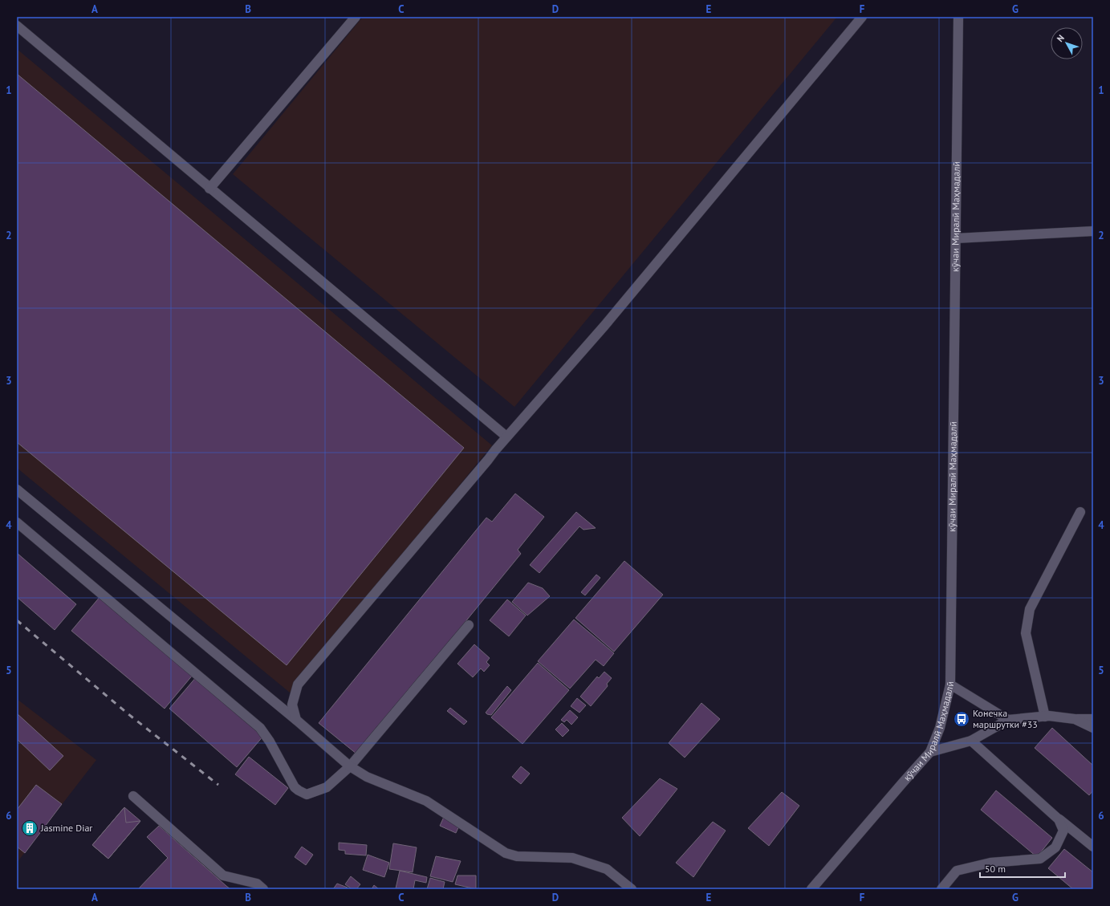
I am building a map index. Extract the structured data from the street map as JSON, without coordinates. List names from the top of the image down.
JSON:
{
  "streets": {
    "street": ["кӯчаи Миралӣ Маҳмадалӣ"]
  },
  "places": {
    "bus stop": ["Конечка маршрутки #33"],
    "building": ["Jasmine Diar"]
  },
  "scale_bar": "50 m",
  "north": "top left",
  "grid": {
    "columns": [
      "A",
      "B",
      "C",
      "D",
      "E",
      "F",
      "G"
    ],
    "rows": [
      "1",
      "2",
      "3",
      "4",
      "5",
      "6"
    ]
  }
}
